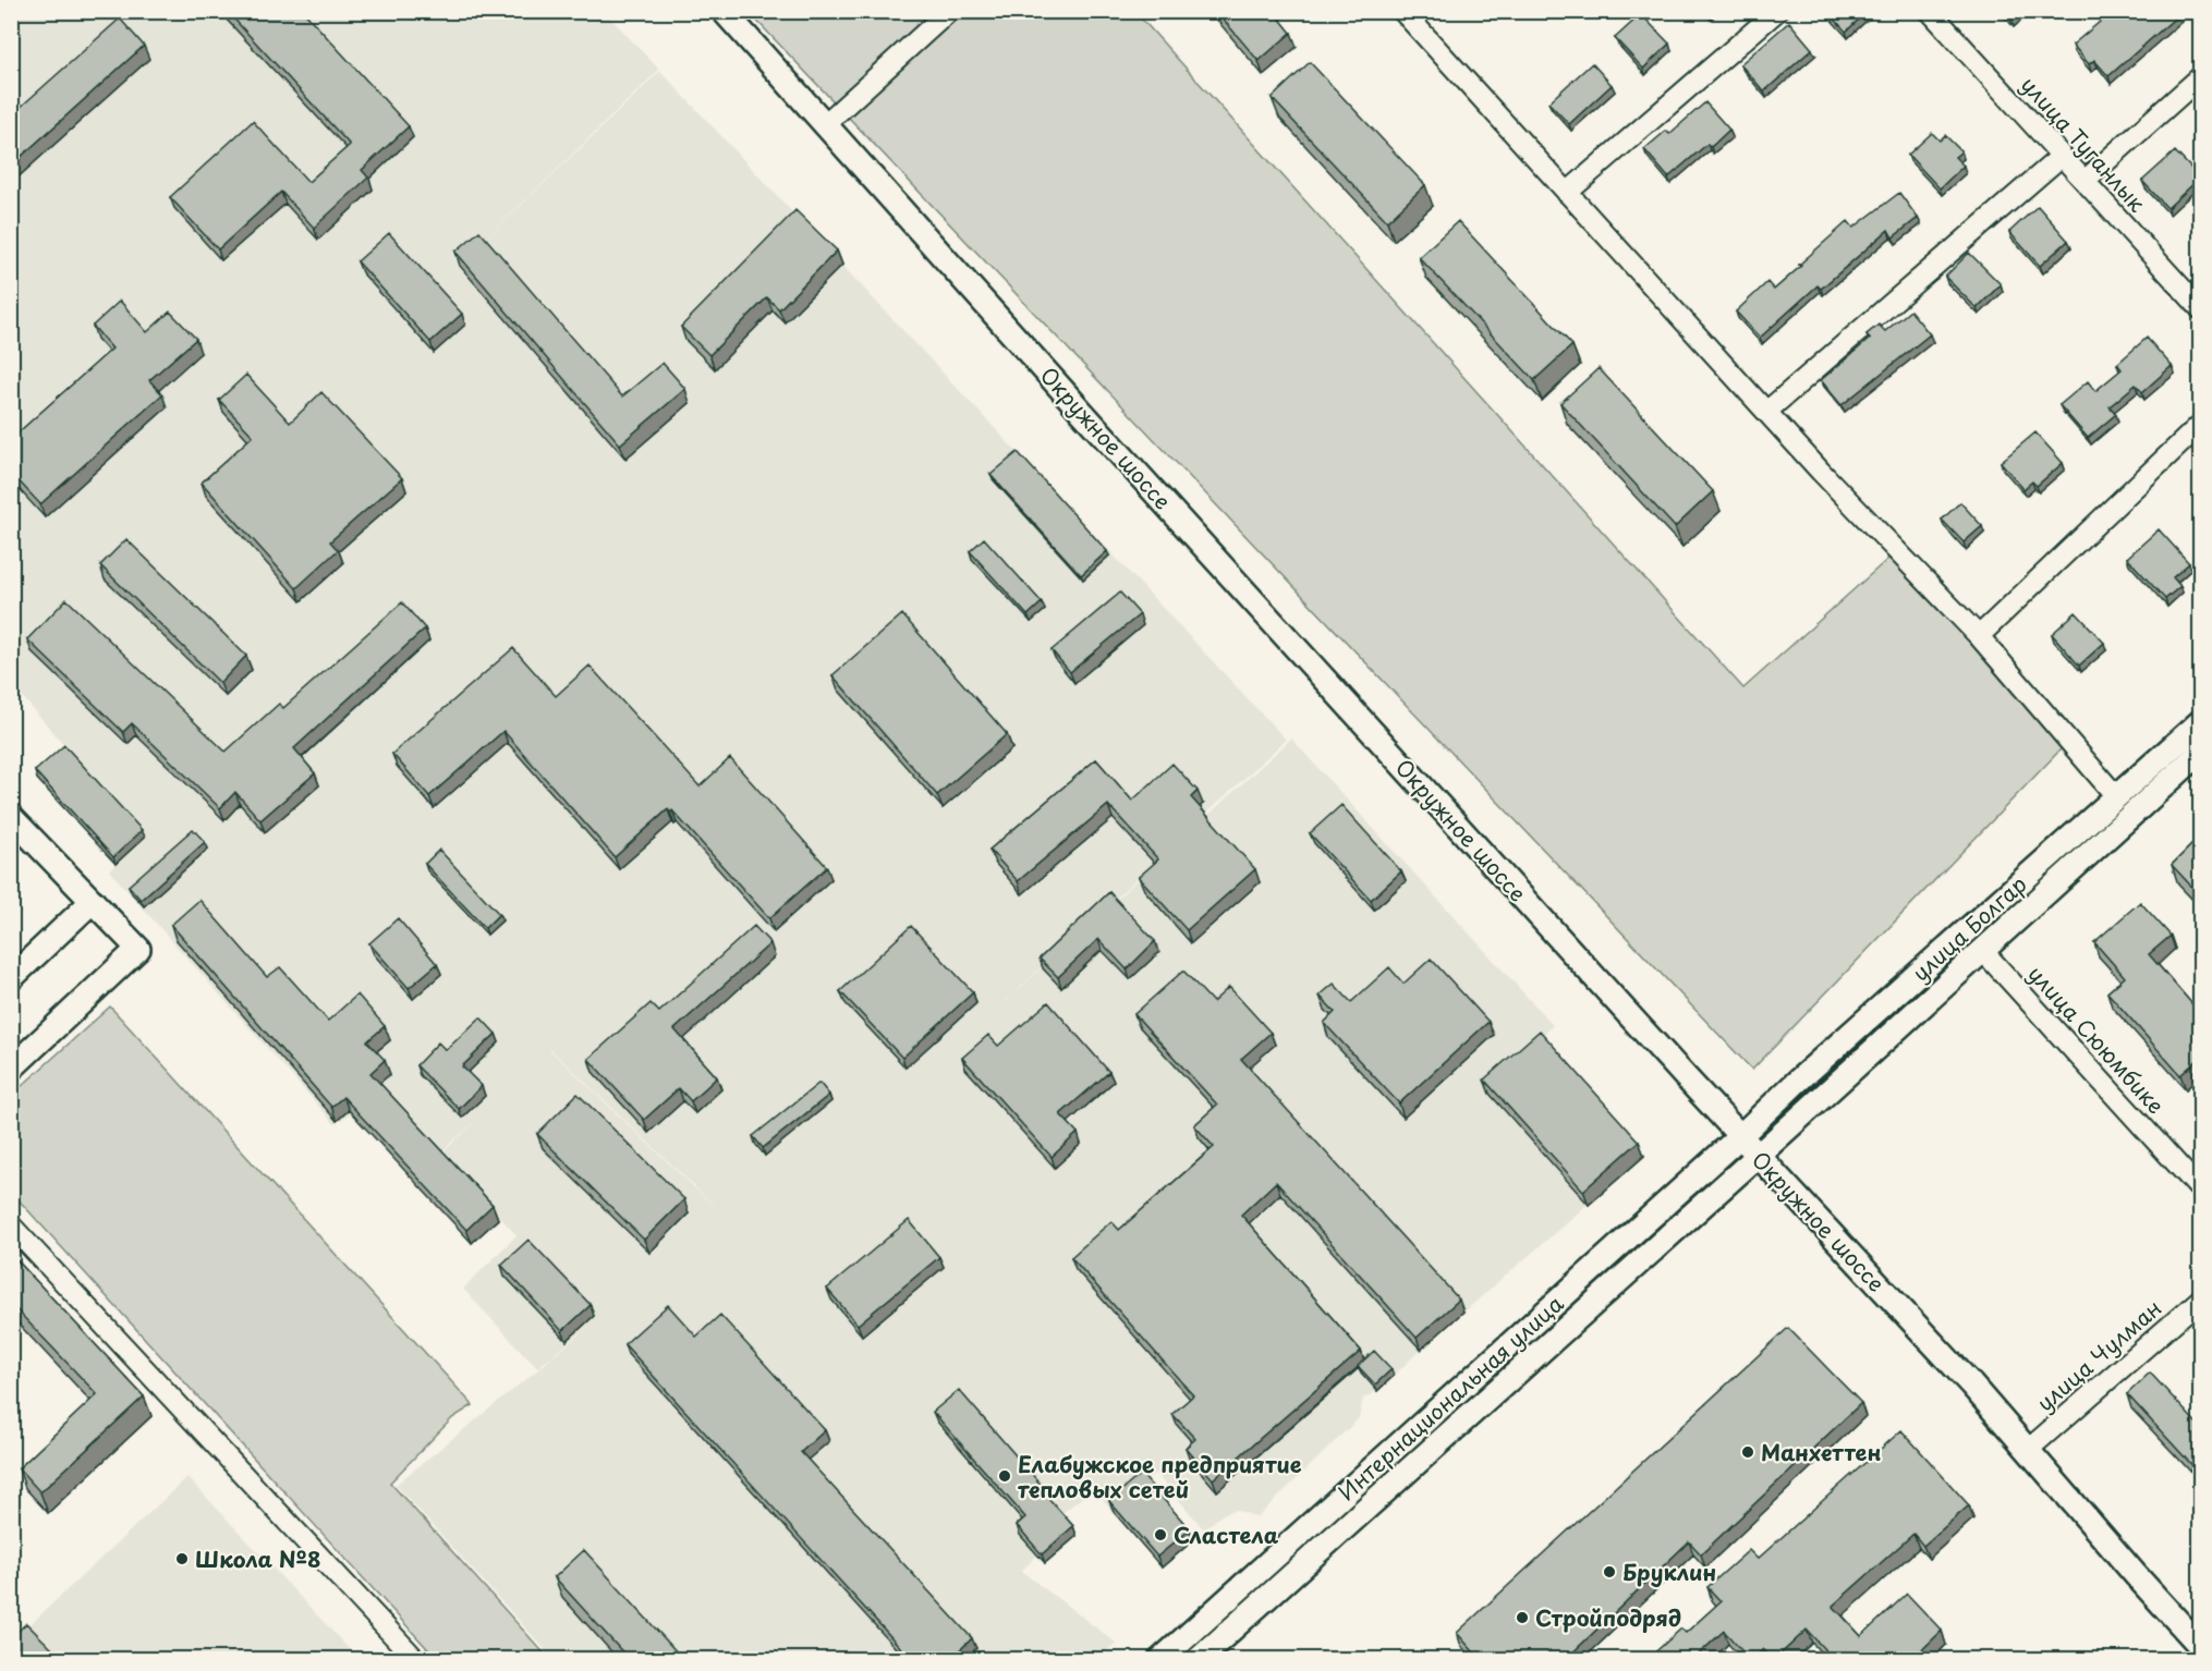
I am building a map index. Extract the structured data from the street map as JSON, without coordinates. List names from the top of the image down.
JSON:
{
  "streets": {
    "street": [
      "улица Туганлык",
      "Окружное шоссе",
      "улица Болгар",
      "улица Сююмбике",
      "улица Чулман",
      "Интернациональная улица"
    ]
  },
  "crossings": [
    ["Окружное шоссе", "улица Болгар"],
    ["Окружное шоссе", "улица Чулман"],
    ["Окружное шоссе", "Интернациональная улица"],
    ["улица Болгар", "улица Сююмбике"],
    ["улица Болгар", "Интернациональная улица"]
  ],
  "places": [
    "Манхеттен",
    "Елабужское предприятие тепловых сетей",
    "Сластела",
    "Школа №8",
    "Бруклин",
    "Стройподряд"
  ]
}
